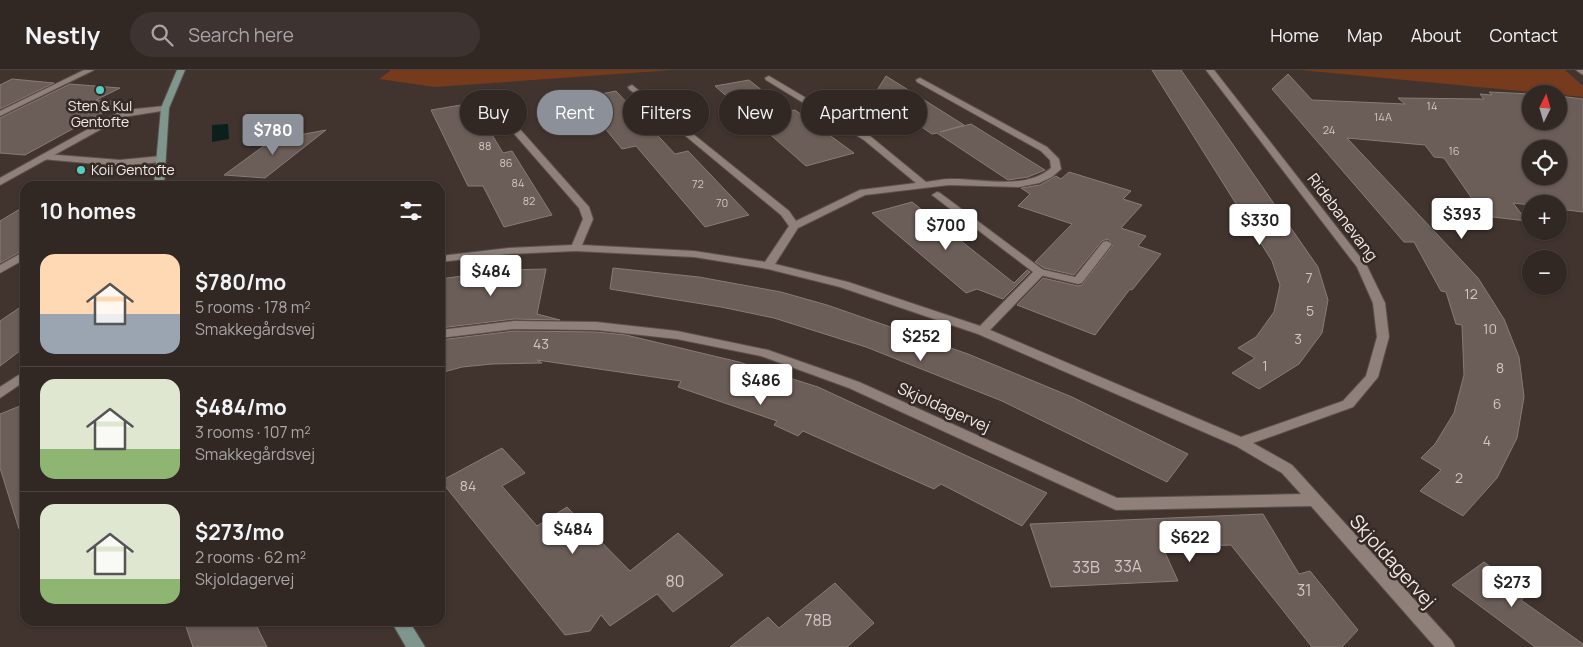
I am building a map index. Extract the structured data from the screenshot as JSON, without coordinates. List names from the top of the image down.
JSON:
{
  "streets": {
    "street": ["Ridebanevang", "Skjoldagervej"]
  },
  "crossings": [
    ["Ridebanevang", "Skjoldagervej"]
  ],
  "places": ["Sten & Kul Gentofte", "Koii Gentofte"],
  "house_numbers": [
    "14",
    "14A",
    "24",
    "88",
    "16",
    "86",
    "84",
    "72",
    "82",
    "70",
    "7",
    "12",
    "5",
    "10",
    "3",
    "43",
    "1",
    "8",
    "6",
    "4",
    "2",
    "84",
    "33A",
    "33B",
    "80",
    "31",
    "78B"
  ],
  "north": "top",
  "page": {
    "header": "Nestly",
    "search": "Search here",
    "nav": [
      "Home",
      "Map",
      "About",
      "Contact"
    ],
    "map_buttons": ["+", "−"],
    "chip": [
      "Buy",
      "Rent",
      "Filters",
      "New",
      "Apartment"
    ],
    "price": [
      "$780",
      "$393",
      "$330",
      "$700",
      "$484",
      "$252",
      "$486",
      "$484",
      "$622",
      "$273"
    ],
    "heading": "10 homes",
    "list": [
      {
        "name": "$780/mo",
        "note": "5 rooms · 178 m² · Smakkegårdsvej"
      },
      {
        "name": "$484/mo",
        "note": "3 rooms · 107 m² · Smakkegårdsvej"
      },
      {
        "name": "$273/mo",
        "note": "2 rooms · 62 m² · Skjoldagervej"
      }
    ]
  }
}
